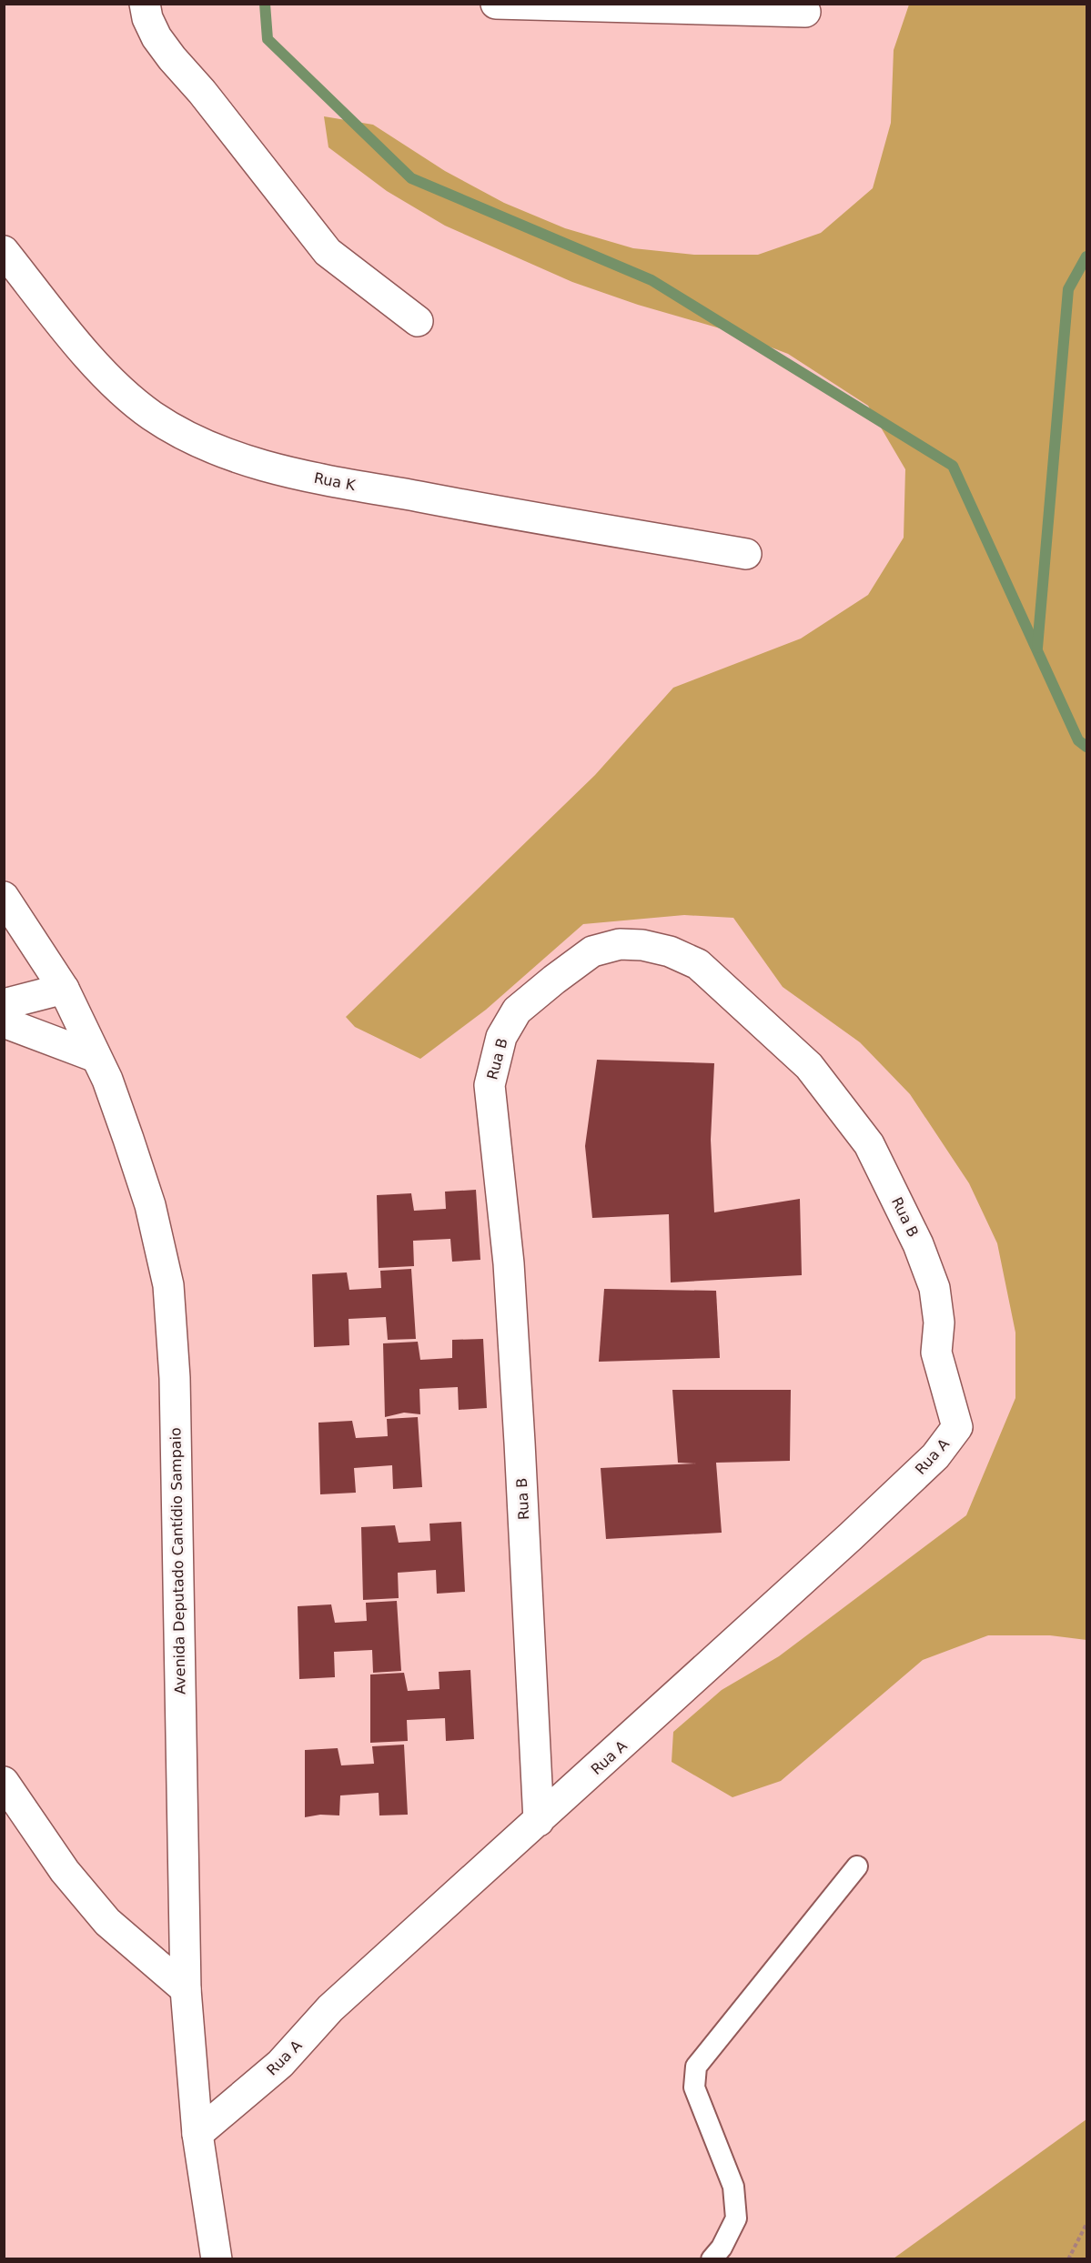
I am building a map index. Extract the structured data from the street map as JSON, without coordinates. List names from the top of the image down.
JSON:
{
  "streets": {
    "street": [
      "Rua K",
      "Rua B",
      "Rua A",
      "Avenida Deputado Cantídio Sampaio"
    ]
  },
  "crossings": [
    ["Rua B", "Rua A"],
    ["Rua A", "Avenida Deputado Cantídio Sampaio"]
  ]
}
